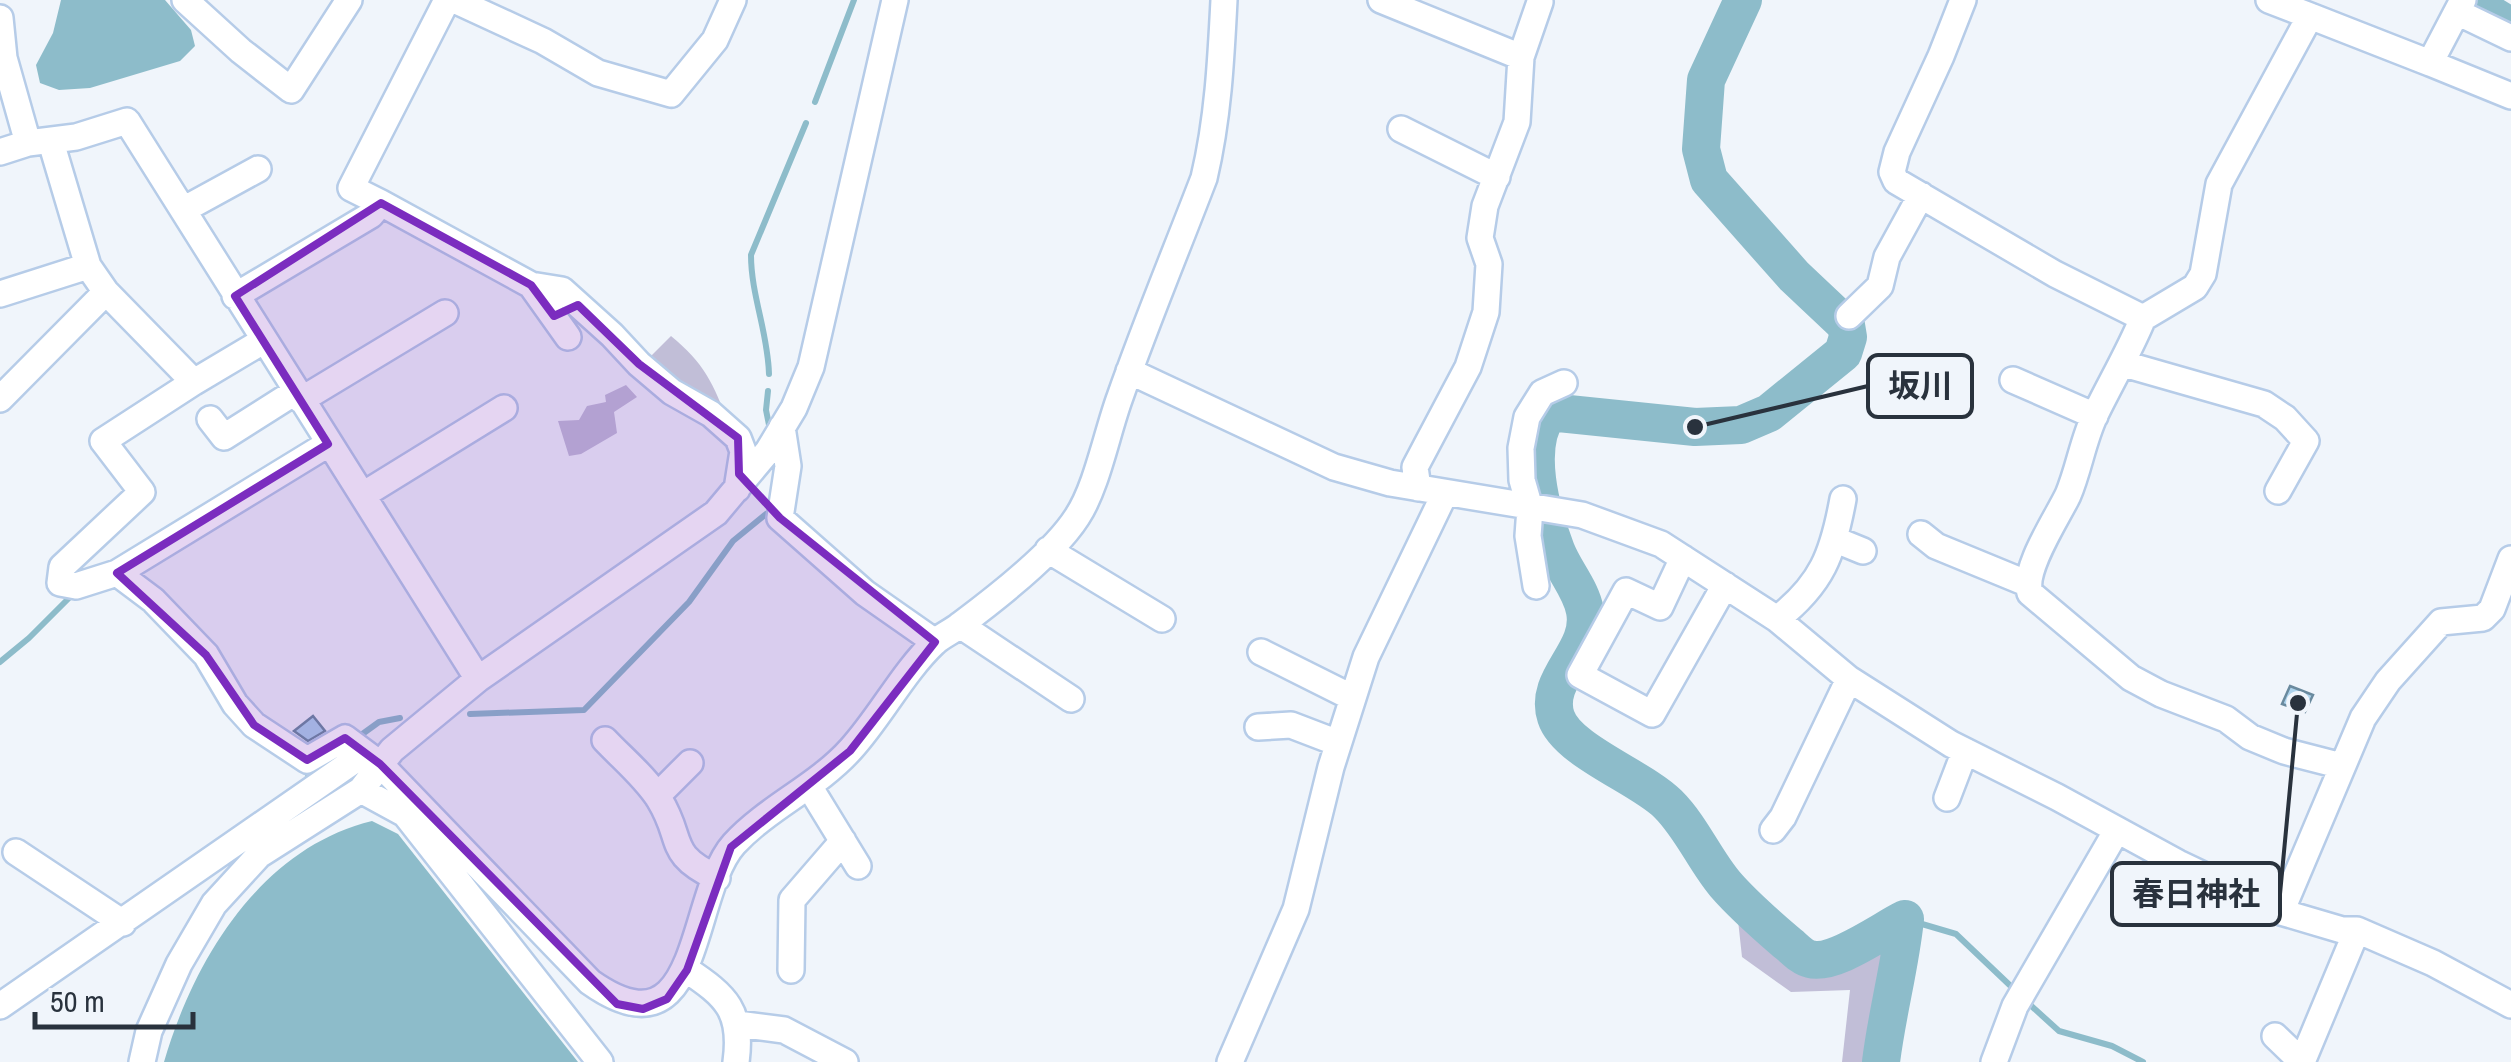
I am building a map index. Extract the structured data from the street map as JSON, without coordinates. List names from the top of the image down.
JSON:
{
  "places": ["坂川", "春日神社"],
  "scale_bar": "50 m"
}
